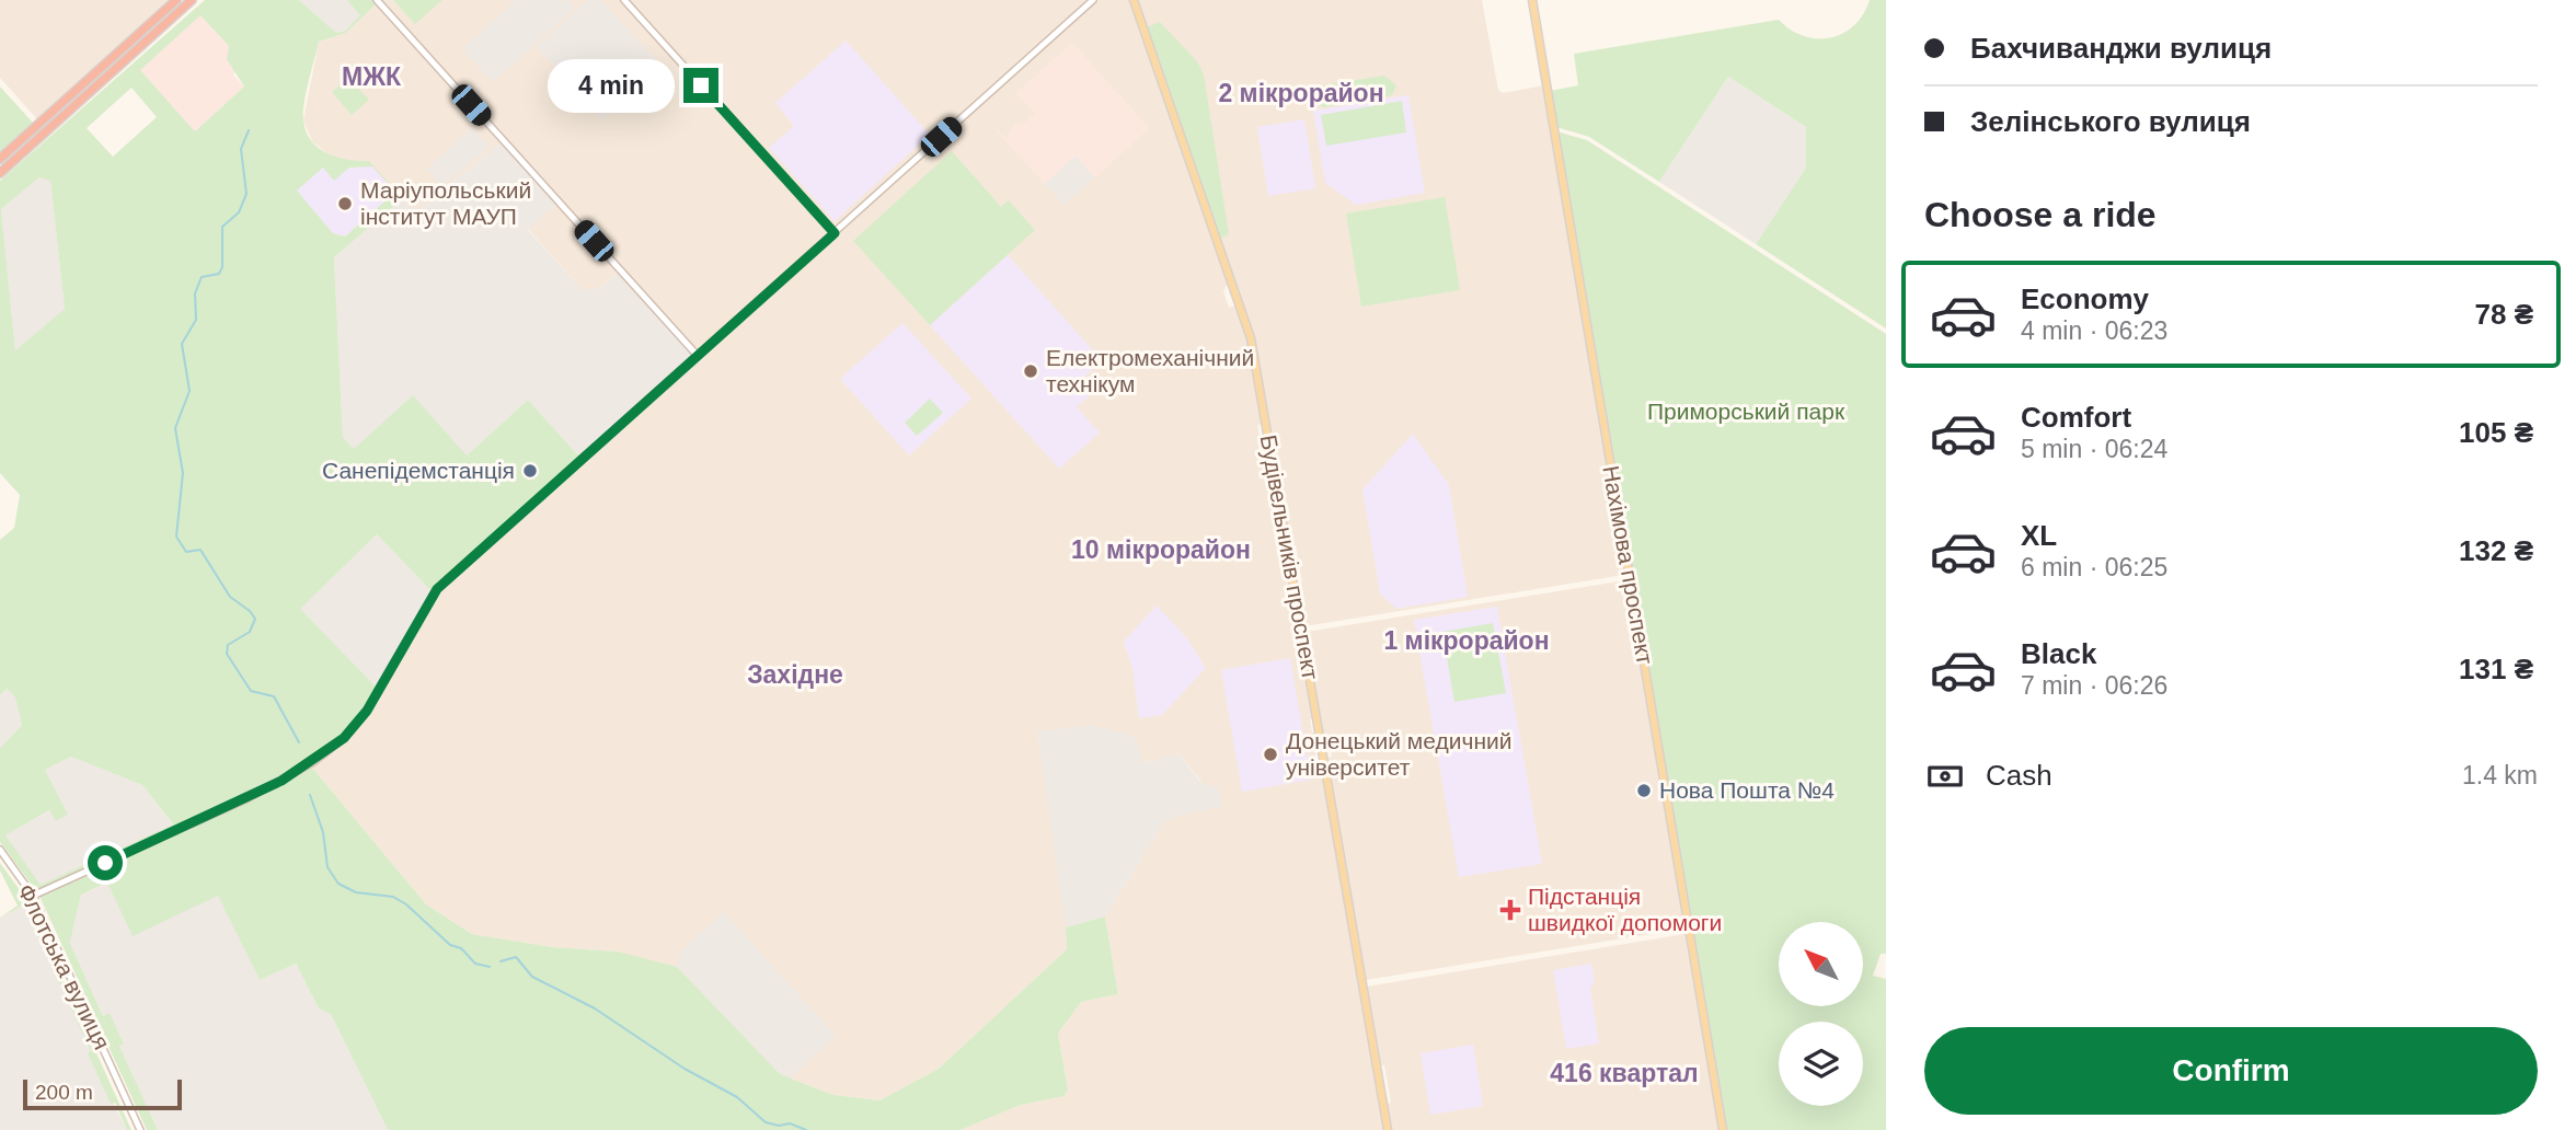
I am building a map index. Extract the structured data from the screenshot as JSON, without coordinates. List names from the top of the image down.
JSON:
{
  "streets": {
    "main road": ["Будівельників проспект", "Нахімова проспект"],
    "street": ["Флотська вулиця"]
  },
  "districts": [
    "МЖК",
    "2 мікрорайон",
    "10 мікрорайон",
    "1 мікрорайон",
    "Західне",
    "416 квартал"
  ],
  "parks": ["Приморський парк"],
  "places": {
    "other": [
      "Маріупольський інститут МАУП",
      "Електромеханічний технікум",
      "Санепідемстанція",
      "Донецький медичний університет",
      "Нова Пошта №4"
    ],
    "health": ["Підстанція швидкої допомоги"]
  },
  "scale_bar": "200 m",
  "north": "top left",
  "page": {
    "banner": ["Бахчиванджи вулиця", "Зелінського вулиця"],
    "bubble": "4 min",
    "heading": "Choose a ride",
    "list": [
      {
        "name": "Economy",
        "note": "4 min · 06:23",
        "value": "78 ₴"
      },
      {
        "name": "Comfort",
        "note": "5 min · 06:24",
        "value": "105 ₴"
      },
      {
        "name": "XL",
        "note": "6 min · 06:25",
        "value": "132 ₴"
      },
      {
        "name": "Black",
        "note": "7 min · 06:26",
        "value": "131 ₴"
      }
    ],
    "pay": ["Cash", "1.4 km"],
    "buttons": "Confirm",
    "scale": "200 m"
  }
}
